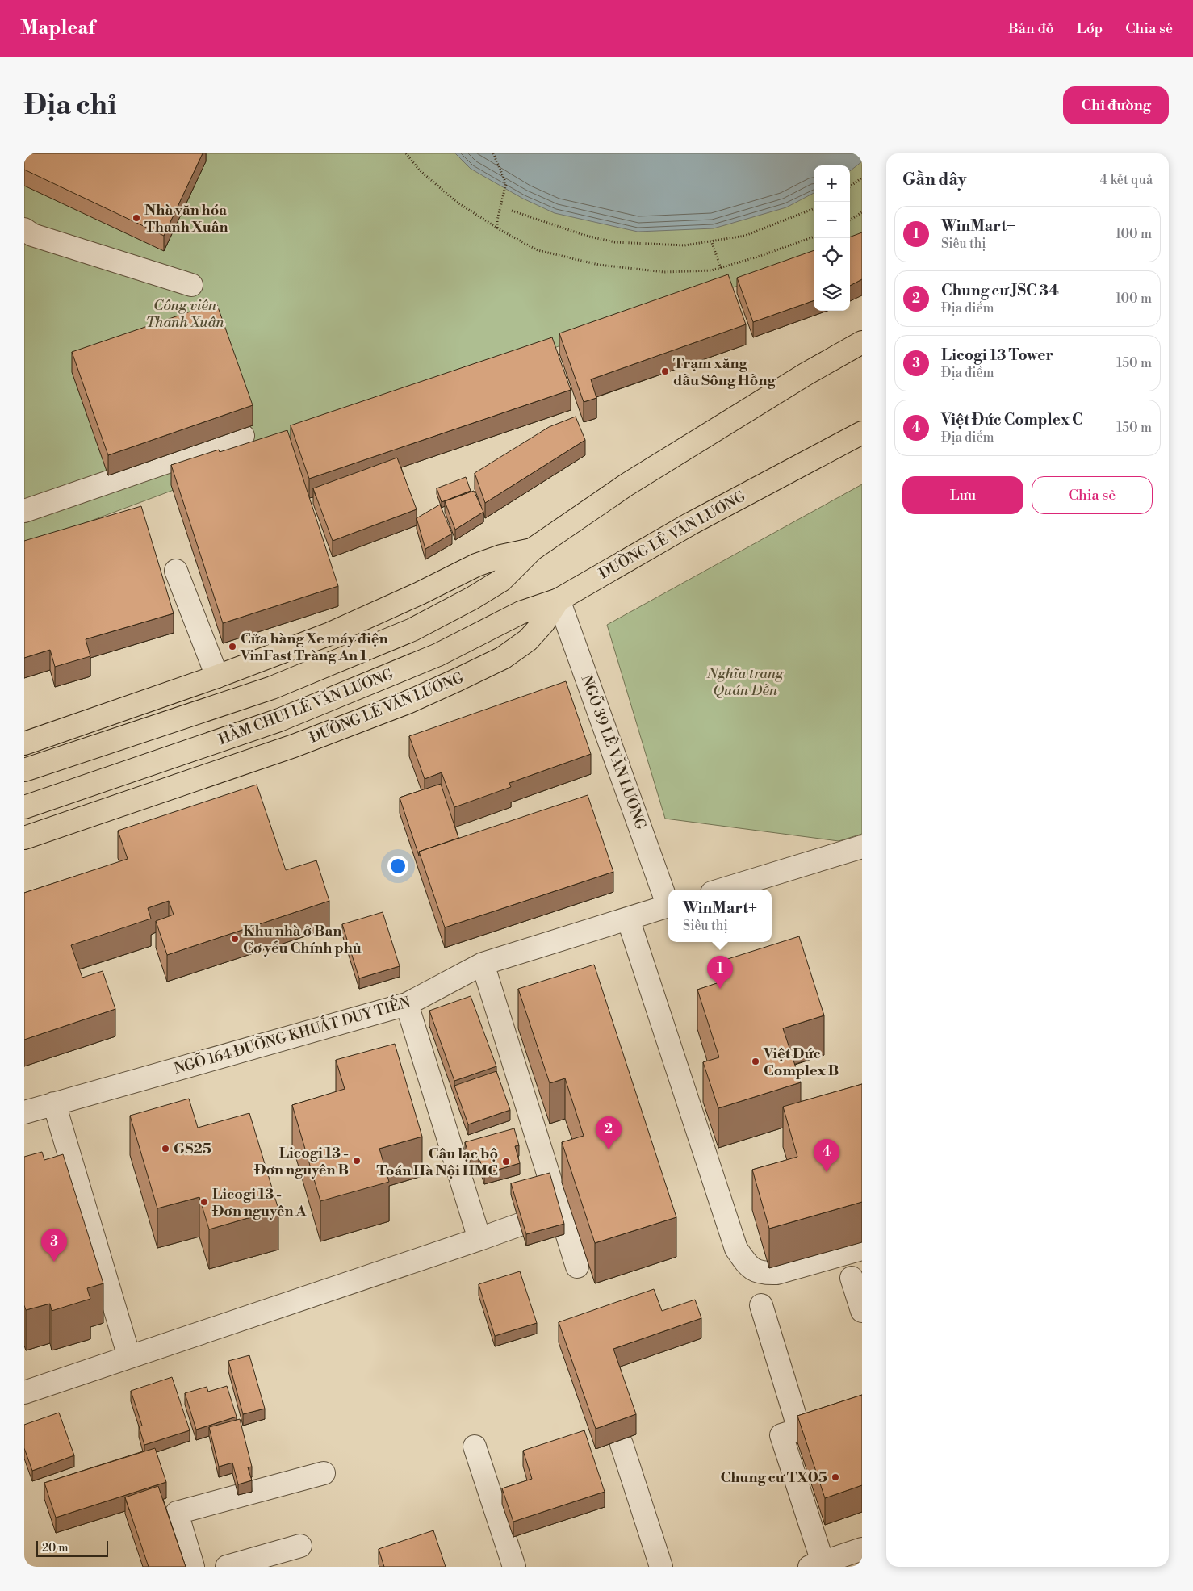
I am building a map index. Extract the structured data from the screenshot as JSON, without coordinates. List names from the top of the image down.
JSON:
{
  "streets": {
    "main road": ["ĐƯỜNG LÊ VĂN LƯƠNG", "HẦM CHUI LÊ VĂN LƯƠNG"],
    "street": ["NGÕ 39 LÊ VĂN LƯƠNG", "NGÕ 164 ĐƯỜNG KHUẤT DUY TIẾN"]
  },
  "crossings": [
    ["ĐƯỜNG LÊ VĂN LƯƠNG", "HẦM CHUI LÊ VĂN LƯƠNG"],
    ["ĐƯỜNG LÊ VĂN LƯƠNG", "NGÕ 39 LÊ VĂN LƯƠNG"],
    ["HẦM CHUI LÊ VĂN LƯƠNG", "NGÕ 39 LÊ VĂN LƯƠNG"]
  ],
  "parks": ["Công viên Thanh Xuân", "Nghĩa trang Quán Dền"],
  "places": [
    "Nhà văn hóa Thanh Xuân",
    "Trạm xăng dầu Sông Hồng",
    "Cửa hàng Xe máy điện VinFast Tràng An 1",
    "Khu nhà ở Ban Cơ yếu Chính phủ",
    "Việt Đức Complex B",
    "GS25",
    "Licogi 13 - Đơn nguyên B",
    "Câu lạc bộ Toán Hà Nội HMC",
    "Licogi 13 - Đơn nguyên A",
    "Chung cư TX05"
  ],
  "scale_bar": "20 m",
  "page": {
    "header": "Mapleaf",
    "nav": ["Bản đồ", "Lớp", "Chia sẻ"],
    "buttons": [
      "Chỉ đường",
      ["Lưu", "Chia sẻ"]
    ],
    "title": "Địa chỉ",
    "heading": ["Gần đây", "4 kết quả"],
    "map_buttons": ["+", "−"],
    "list": [
      {
        "mark": "1",
        "name": "WinMart+",
        "note": "Siêu thị",
        "value": "100 m"
      },
      {
        "mark": "2",
        "name": "Chung cư JSC 34",
        "note": "Địa điểm",
        "value": "100 m"
      },
      {
        "mark": "3",
        "name": "Licogi 13 Tower",
        "note": "Địa điểm",
        "value": "150 m"
      },
      {
        "mark": "4",
        "name": "Việt Đức Complex C",
        "note": "Địa điểm",
        "value": "150 m"
      }
    ],
    "popup": ["WinMart+", "Siêu thị"],
    "pins": [
      "1",
      "2",
      "4",
      "3"
    ],
    "scale": "20 m"
  }
}
